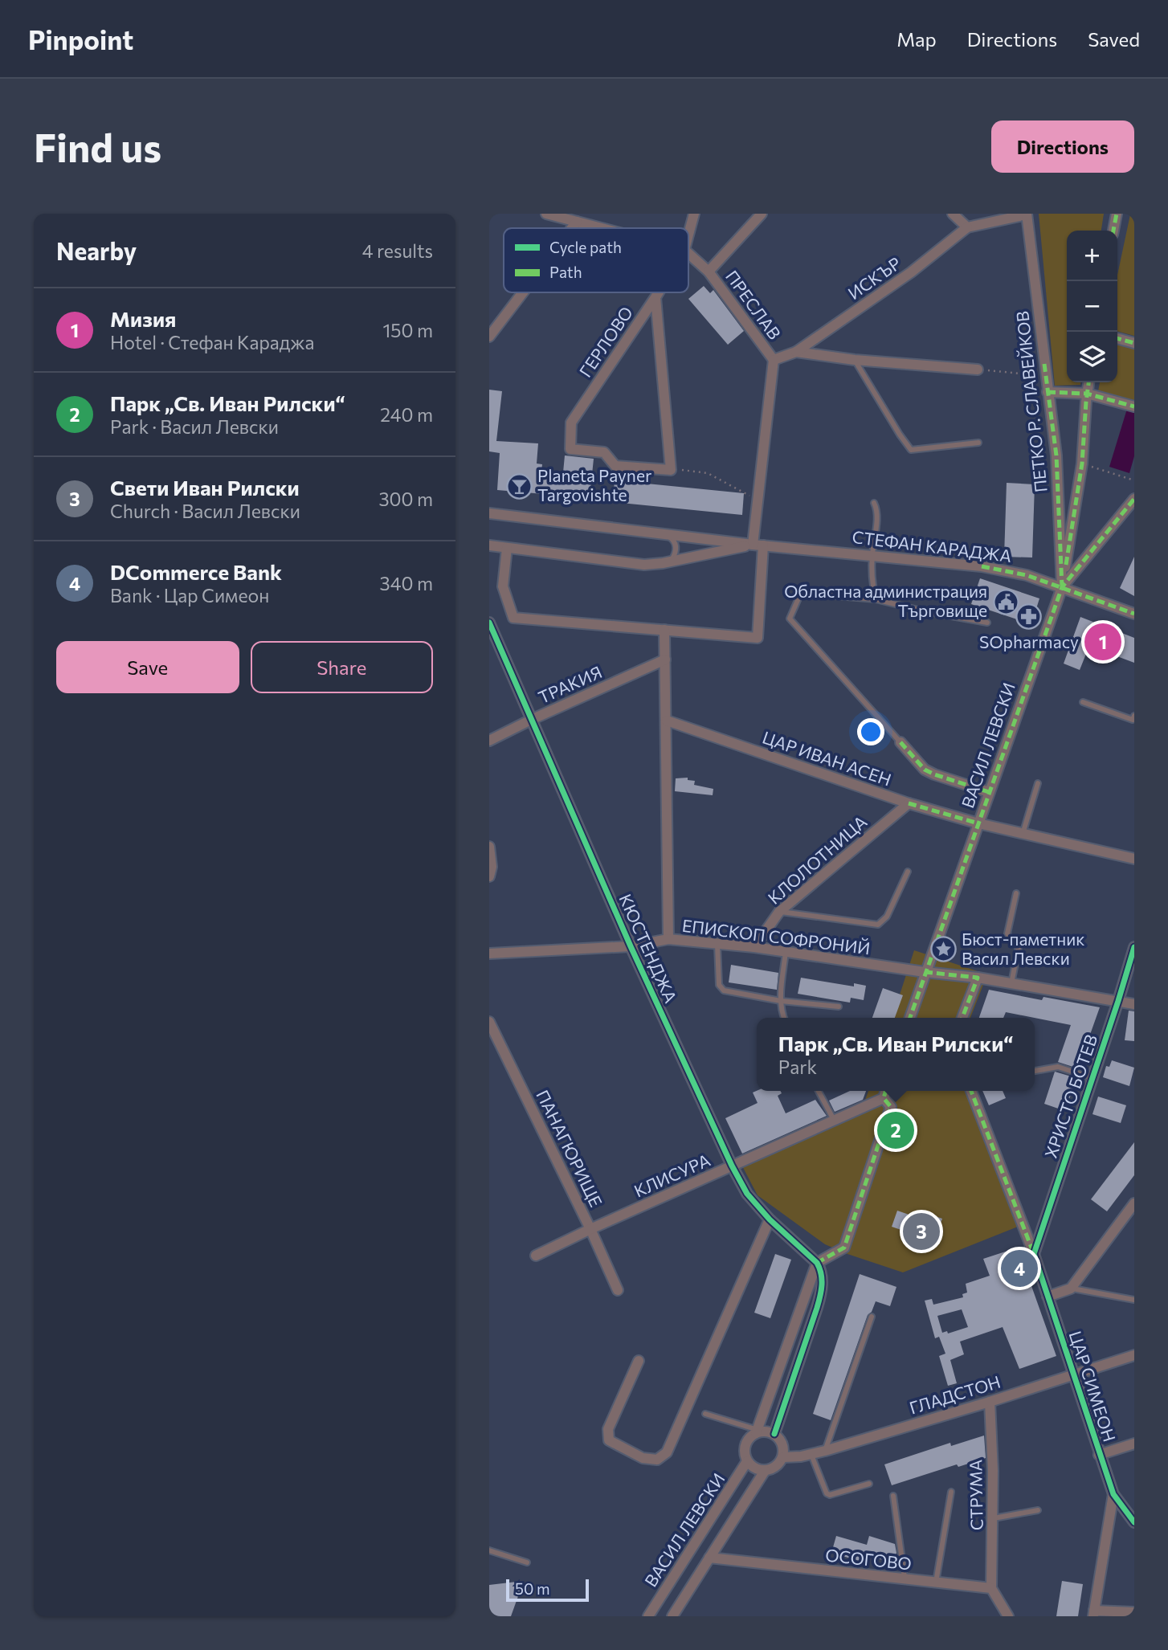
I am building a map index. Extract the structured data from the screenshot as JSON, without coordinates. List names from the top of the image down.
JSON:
{
  "streets": {
    "street": [
      "ИСКЪР",
      "ПРЕСЛАВ",
      "ГЕРЛОВО",
      "ПЕТКО Р. СЛАВЕЙКОВ",
      "СТЕФАН КАРАДЖА",
      "ТРАКИЯ",
      "ВАСИЛ ЛЕВСКИ",
      "ЦАР ИВАН АСЕН",
      "КЛОЛОТНИЦА",
      "ЕПИСКОП СОФРОНИЙ",
      "КЮСТЕНДЖА",
      "ХРИСТО БОТЕВ",
      "ПАНАГЮРИЩЕ",
      "КЛИСУРА",
      "ЦАР СИМЕОН",
      "ГЛАДСТОН",
      "СТРУМА",
      "ОСОГОВО"
    ]
  },
  "crossings": [
    ["ИСКЪР", "ПРЕСЛАВ"],
    ["ПЕТКО Р. СЛАВЕЙКОВ", "СТЕФАН КАРАДЖА"],
    ["ПЕТКО Р. СЛАВЕЙКОВ", "ВАСИЛ ЛЕВСКИ"],
    ["СТЕФАН КАРАДЖА", "ВАСИЛ ЛЕВСКИ"],
    ["ТРАКИЯ", "КЮСТЕНДЖА"],
    ["ВАСИЛ ЛЕВСКИ", "ЦАР ИВАН АСЕН"],
    ["ВАСИЛ ЛЕВСКИ", "ЕПИСКОП СОФРОНИЙ"],
    ["ВАСИЛ ЛЕВСКИ", "ГЛАДСТОН"],
    ["ВАСИЛ ЛЕВСКИ", "ОСОГОВО"],
    ["ЦАР ИВАН АСЕН", "КЛОЛОТНИЦА"],
    ["КЛОЛОТНИЦА", "ЕПИСКОП СОФРОНИЙ"],
    ["ЕПИСКОП СОФРОНИЙ", "КЮСТЕНДЖА"],
    ["КЮСТЕНДЖА", "КЛИСУРА"],
    ["ХРИСТО БОТЕВ", "ЦАР СИМЕОН"],
    ["ПАНАГЮРИЩЕ", "КЛИСУРА"],
    ["ЦАР СИМЕОН", "ГЛАДСТОН"],
    ["ГЛАДСТОН", "СТРУМА"],
    ["СТРУМА", "ОСОГОВО"]
  ],
  "places": {
    "bar": ["Planeta Payner Targovishte"],
    "public building": ["Областна администрация Търговище"],
    "pharmacy": ["SOpharmacy"],
    "place": ["Бюст-паметник Васил Левски"]
  },
  "legend": ["Cycle path", "Path"],
  "scale_bar": "50 m",
  "page": {
    "header": "Pinpoint",
    "nav": ["Map", "Directions", "Saved"],
    "buttons": [
      "Directions",
      ["Save", "Share"]
    ],
    "title": "Find us",
    "heading": ["Nearby", "4 results"],
    "map_buttons": ["+", "−"],
    "list": [
      {
        "mark": "1",
        "name": "Мизия",
        "note": "Hotel · Стефан Караджа",
        "value": "150 m"
      },
      {
        "mark": "2",
        "name": "Парк „Св. Иван Рилски“",
        "note": "Park · Васил Левски",
        "value": "240 m"
      },
      {
        "mark": "3",
        "name": "Свети Иван Рилски",
        "note": "Church · Васил Левски",
        "value": "300 m"
      },
      {
        "mark": "4",
        "name": "DCommerce Bank",
        "note": "Bank · Цар Симеон",
        "value": "340 m"
      }
    ],
    "pins": [
      "1",
      "2",
      "3",
      "4"
    ],
    "popup": ["Парк „Св. Иван Рилски“", "Park"],
    "scale": "50 m"
  }
}
